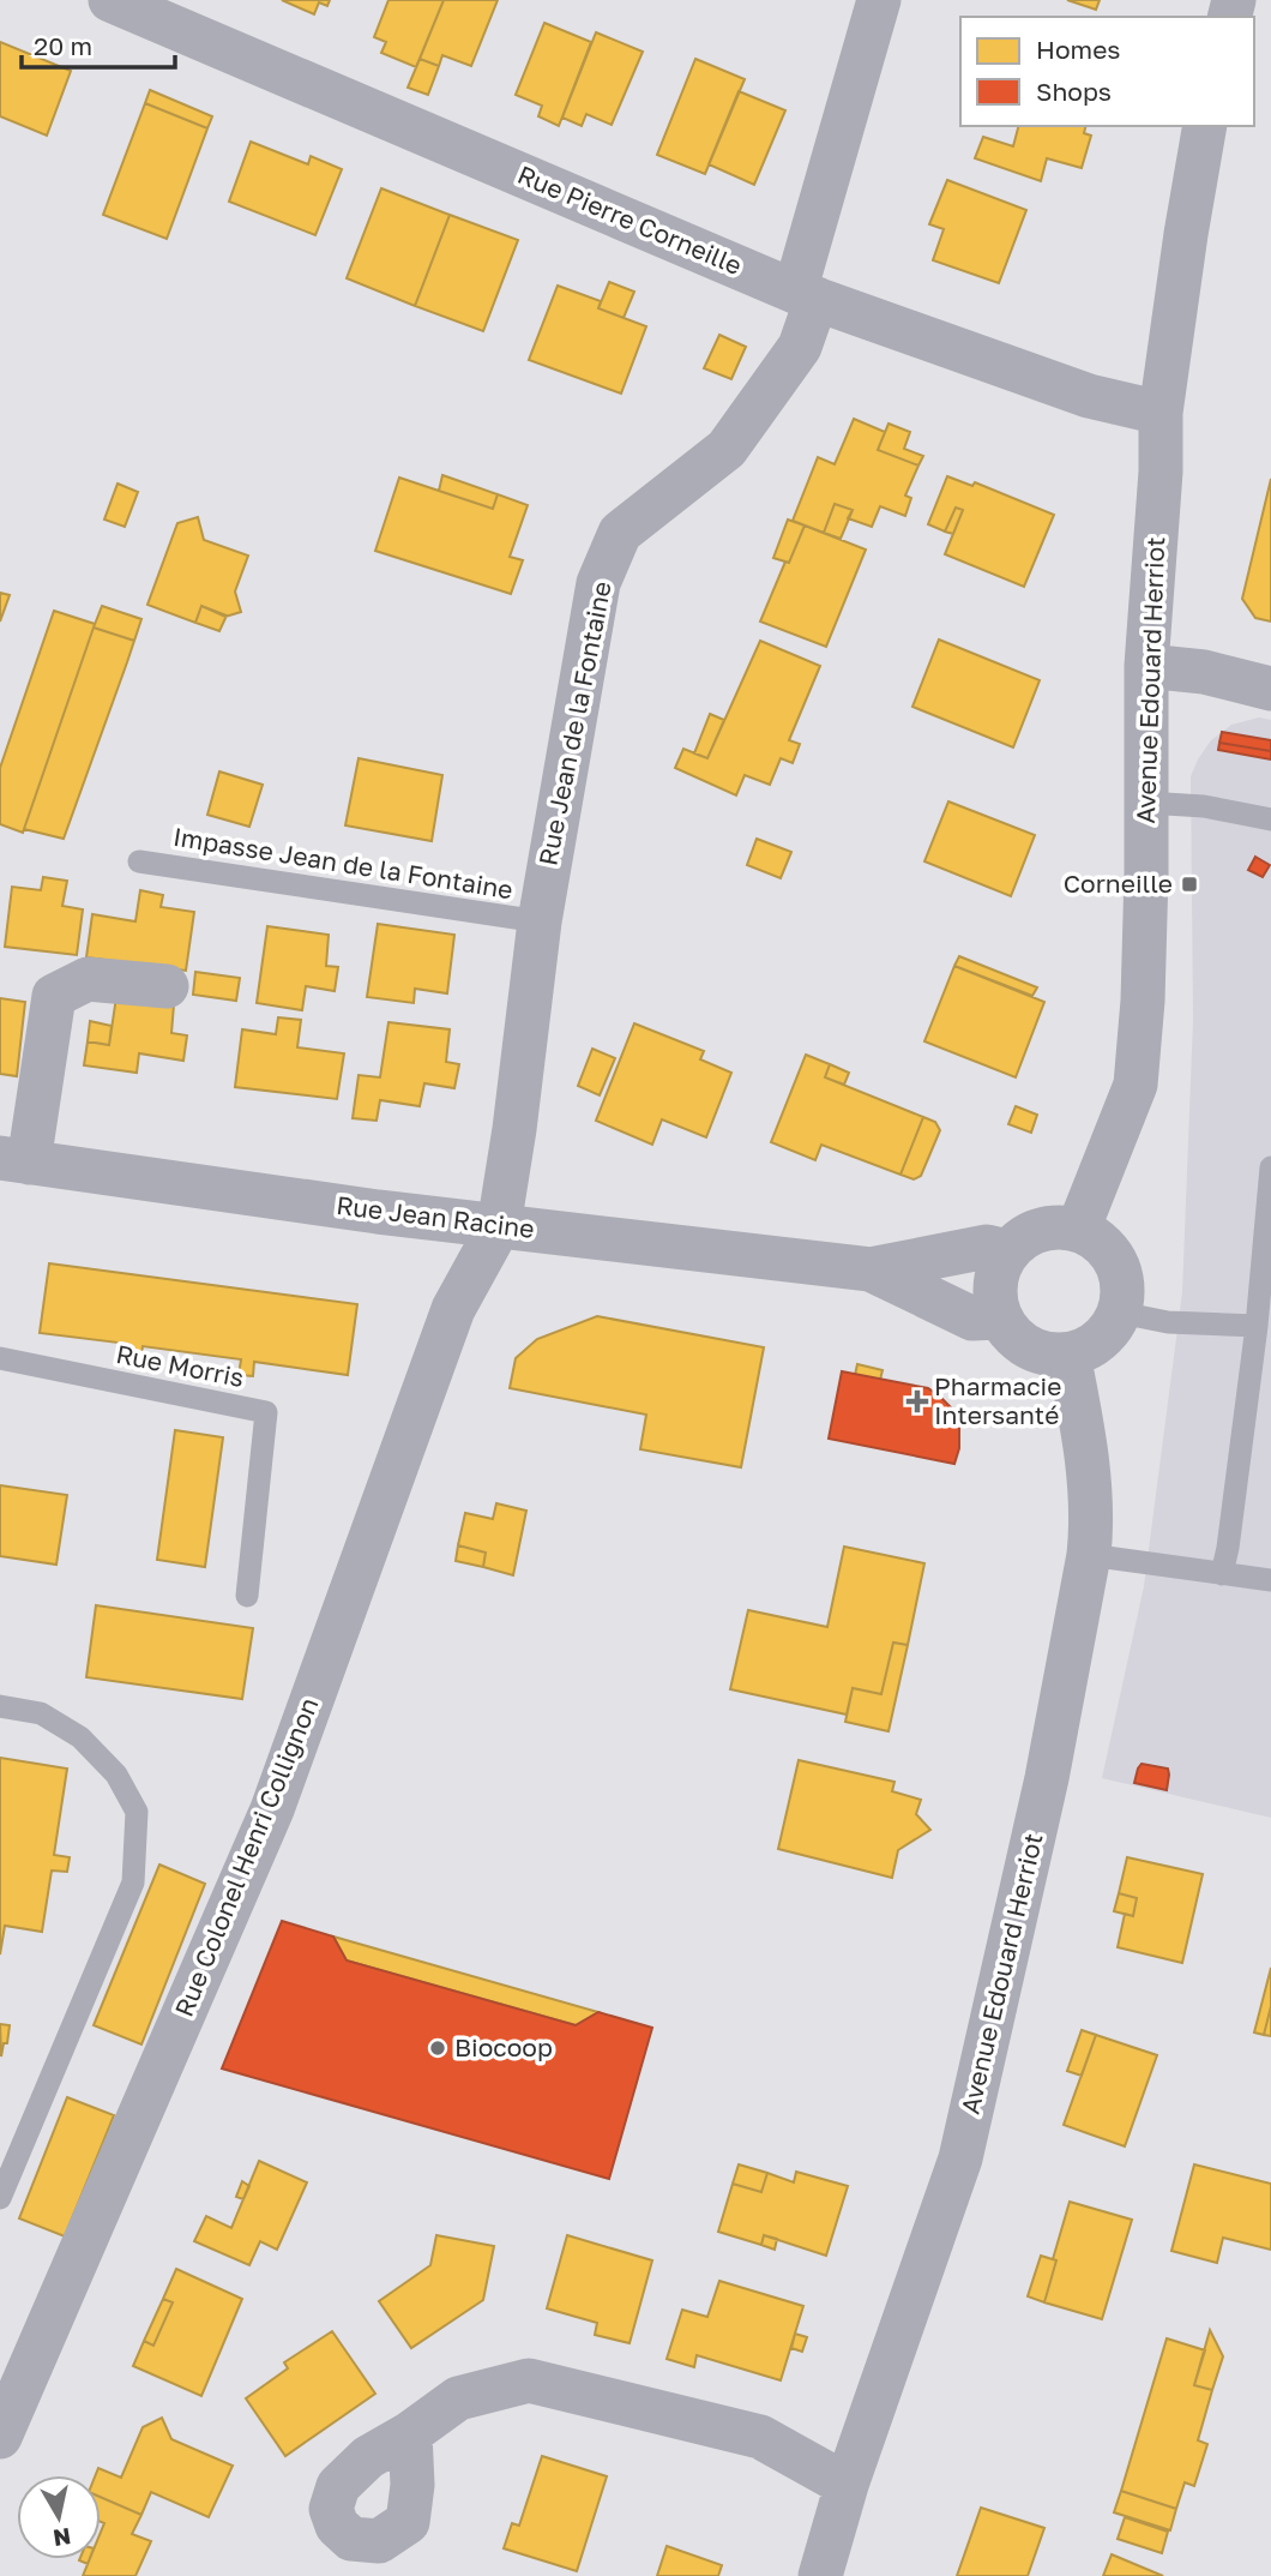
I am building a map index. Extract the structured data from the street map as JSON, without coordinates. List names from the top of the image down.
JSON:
{
  "streets": {
    "street": [
      "Rue Pierre Corneille",
      "Avenue Edouard Herriot",
      "Rue Jean de la Fontaine",
      "Rue Jean Racine",
      "Rue Colonel Henri Collignon"
    ],
    "lane": ["Impasse Jean de la Fontaine", "Rue Morris"]
  },
  "crossings": [
    ["Rue Pierre Corneille", "Avenue Edouard Herriot"],
    ["Rue Pierre Corneille", "Rue Jean de la Fontaine"],
    ["Avenue Edouard Herriot", "Rue Jean Racine"],
    ["Rue Jean de la Fontaine", "Impasse Jean de la Fontaine"],
    ["Rue Jean de la Fontaine", "Rue Jean Racine"],
    ["Rue Jean de la Fontaine", "Rue Colonel Henri Collignon"],
    ["Rue Jean Racine", "Rue Colonel Henri Collignon"]
  ],
  "places": {
    "transit": ["Corneille"],
    "health": ["Pharmacie Intersanté"],
    "other": ["Biocoop"]
  },
  "legend": ["Homes", "Shops"],
  "scale_bar": "20 m",
  "north": "bottom"
}
